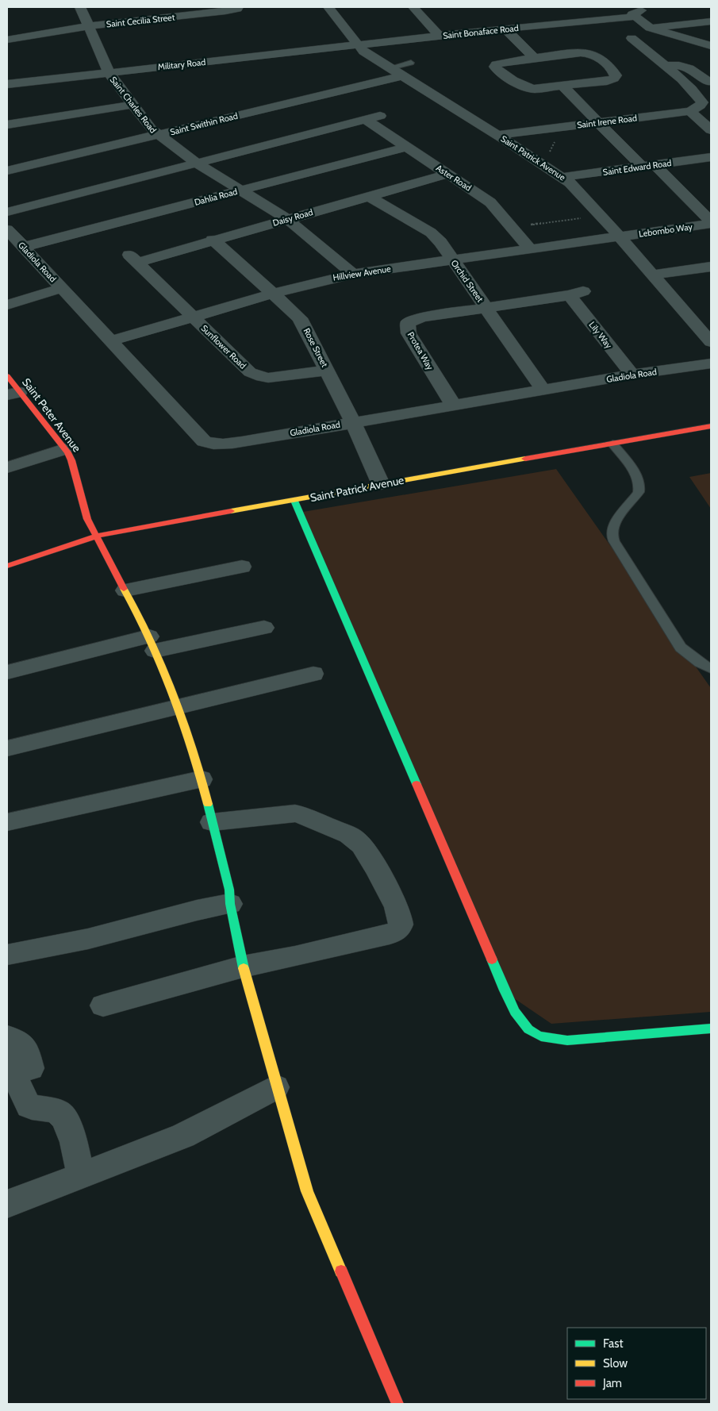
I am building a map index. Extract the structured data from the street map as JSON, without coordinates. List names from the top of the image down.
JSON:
{
  "streets": {
    "street": [
      "Saint Cecilia Street",
      "Saint Bonaface Road",
      "Military Road",
      "Saint Charles Road",
      "Saint Irene Road",
      "Saint Swithin Road",
      "Saint Patrick Avenue",
      "Saint Edward Road",
      "Aster Road",
      "Dahlia Road",
      "Daisy Road",
      "Lebombo Way",
      "Gladiola Road",
      "Hillview Avenue",
      "Orchid Street",
      "Lily Way",
      "Sunflower Road",
      "Rose Street",
      "Protea Way",
      "Saint Peter Avenue"
    ]
  },
  "crossings": [
    ["Saint Cecilia Street", "Saint Charles Road"],
    ["Saint Bonaface Road", "Military Road"],
    ["Saint Bonaface Road", "Saint Patrick Avenue"],
    ["Military Road", "Saint Charles Road"],
    ["Military Road", "Saint Patrick Avenue"],
    ["Saint Charles Road", "Saint Swithin Road"],
    ["Saint Charles Road", "Dahlia Road"],
    ["Saint Charles Road", "Daisy Road"],
    ["Saint Charles Road", "Hillview Avenue"],
    ["Saint Irene Road", "Saint Patrick Avenue"],
    ["Saint Swithin Road", "Saint Patrick Avenue"],
    ["Saint Patrick Avenue", "Saint Edward Road"],
    ["Saint Patrick Avenue", "Lebombo Way"],
    ["Saint Patrick Avenue", "Hillview Avenue"],
    ["Saint Patrick Avenue", "Rose Street"],
    ["Saint Patrick Avenue", "Saint Peter Avenue"],
    ["Aster Road", "Dahlia Road"],
    ["Aster Road", "Daisy Road"],
    ["Aster Road", "Hillview Avenue"],
    ["Dahlia Road", "Gladiola Road"],
    ["Daisy Road", "Hillview Avenue"],
    ["Daisy Road", "Orchid Street"],
    ["Daisy Road", "Sunflower Road"],
    ["Daisy Road", "Rose Street"],
    ["Lebombo Way", "Hillview Avenue"],
    ["Gladiola Road", "Hillview Avenue"],
    ["Gladiola Road", "Orchid Street"],
    ["Gladiola Road", "Lily Way"],
    ["Gladiola Road", "Rose Street"],
    ["Gladiola Road", "Protea Way"],
    ["Hillview Avenue", "Orchid Street"],
    ["Hillview Avenue", "Sunflower Road"],
    ["Hillview Avenue", "Rose Street"],
    ["Orchid Street", "Lily Way"],
    ["Orchid Street", "Protea Way"],
    ["Lily Way", "Protea Way"],
    ["Sunflower Road", "Rose Street"]
  ],
  "legend": ["Fast", "Slow", "Jam"]
}
